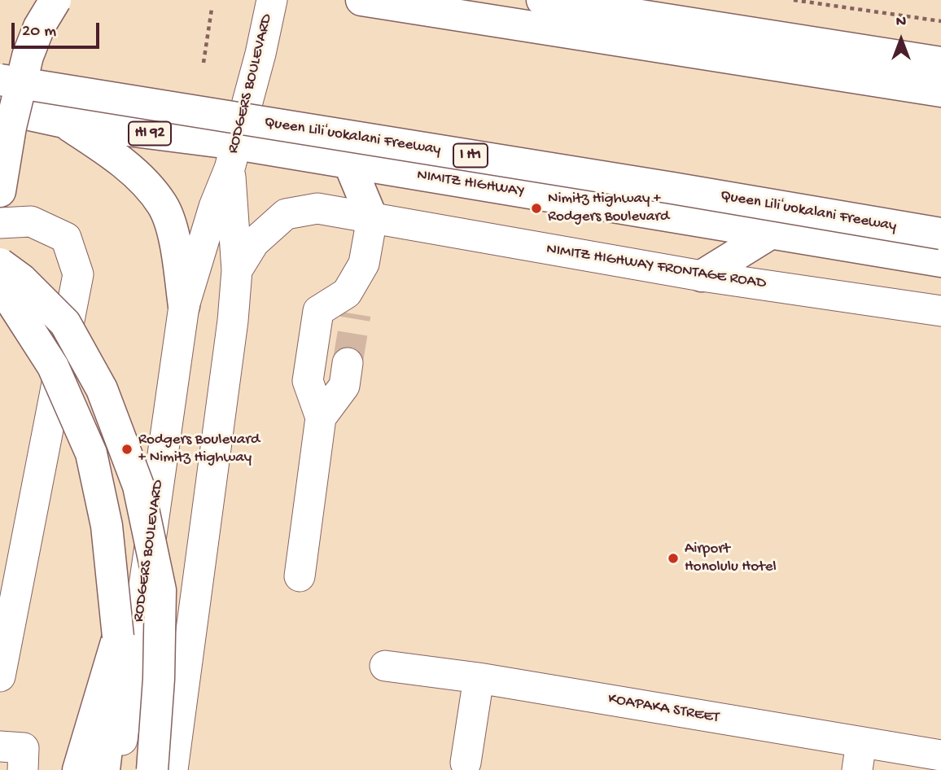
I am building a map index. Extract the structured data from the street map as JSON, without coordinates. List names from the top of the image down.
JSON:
{
  "streets": {
    "main road": [
      "HI 92",
      "Queen Liliʻuokalani Freeway",
      "I H1",
      "NIMITZ HIGHWAY"
    ],
    "street": ["RODGERS BOULEVARD", "NIMITZ HIGHWAY FRONTAGE ROAD", "KOAPAKA STREET"]
  },
  "crossings": [
    ["RODGERS BOULEVARD", "NIMITZ HIGHWAY"],
    ["RODGERS BOULEVARD", "NIMITZ HIGHWAY FRONTAGE ROAD"]
  ],
  "places": ["Nimitz Highway + Rodgers Boulevard", "Rodgers Boulevard + Nimitz Highway", "Airport Honolulu Hotel"],
  "scale_bar": "20 m",
  "north": "top"
}
